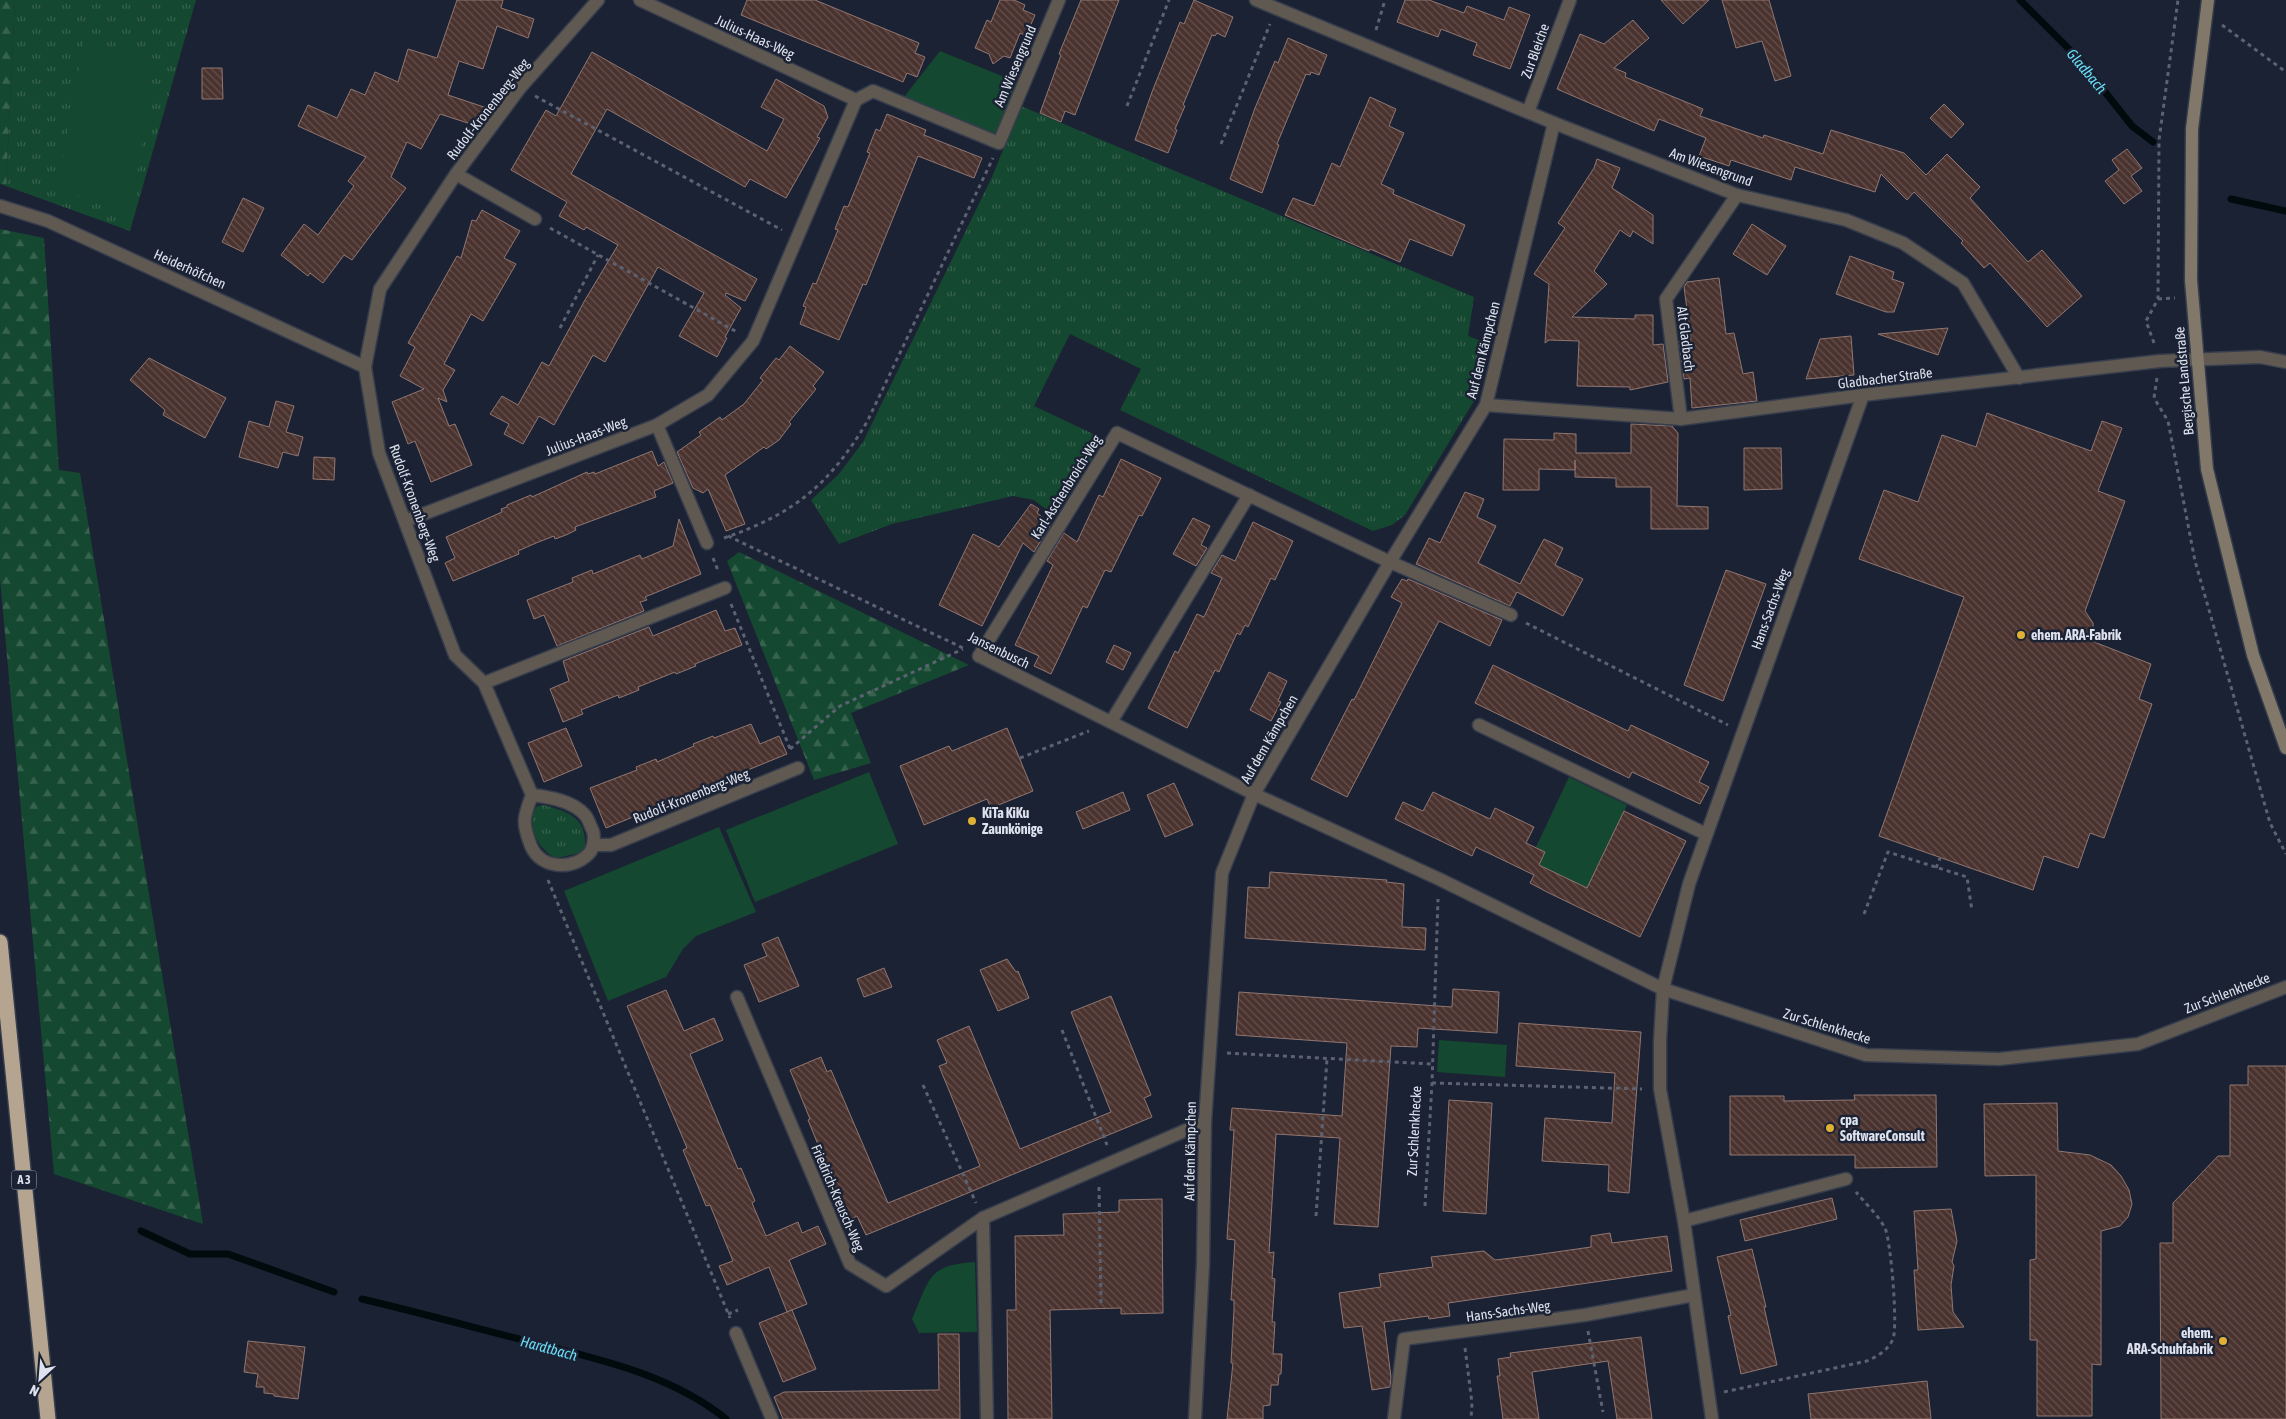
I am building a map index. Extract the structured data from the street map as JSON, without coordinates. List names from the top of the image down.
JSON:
{
  "streets": {
    "highway": ["A 3"],
    "main road": ["Bergische Landstraße"],
    "street": [
      "Julius-Haas-Weg",
      "Zur Bleiche",
      "Am Wiesengrund",
      "Rudolf-Kronenberg-Weg",
      "Heiderhöfchen",
      "Alt Gladbach",
      "Auf dem Kämpchen",
      "Gladbacher Straße",
      "Karl-Aschenbroich-Weg",
      "Hans-Sachs-Weg",
      "Jansenbusch",
      "Zur Schlenkhecke",
      "Friedrich-Kreusch-Weg"
    ]
  },
  "crossings": [
    ["Julius-Haas-Weg", "Rudolf-Kronenberg-Weg"],
    ["Zur Bleiche", "Am Wiesengrund"],
    ["Am Wiesengrund", "Alt Gladbach"],
    ["Am Wiesengrund", "Auf dem Kämpchen"],
    ["Am Wiesengrund", "Gladbacher Straße"],
    ["Rudolf-Kronenberg-Weg", "Heiderhöfchen"],
    ["Alt Gladbach", "Gladbacher Straße"],
    ["Auf dem Kämpchen", "Gladbacher Straße"],
    ["Auf dem Kämpchen", "Karl-Aschenbroich-Weg"],
    ["Auf dem Kämpchen", "Jansenbusch"],
    ["Auf dem Kämpchen", "Zur Schlenkhecke"],
    ["Auf dem Kämpchen", "Friedrich-Kreusch-Weg"],
    ["Gladbacher Straße", "Bergische Landstraße"],
    ["Gladbacher Straße", "Hans-Sachs-Weg"],
    ["Karl-Aschenbroich-Weg", "Jansenbusch"],
    ["Hans-Sachs-Weg", "Zur Schlenkhecke"],
    ["Jansenbusch", "Zur Schlenkhecke"]
  ],
  "water": ["Gladbach", "Hardtbach"],
  "places": [
    "ehem. ARA-Fabrik",
    "KiTa KiKu Zaunkönige",
    "cpa SoftwareConsult",
    "ehem. ARA-Schuhfabrik"
  ],
  "north": "bottom left"
}
